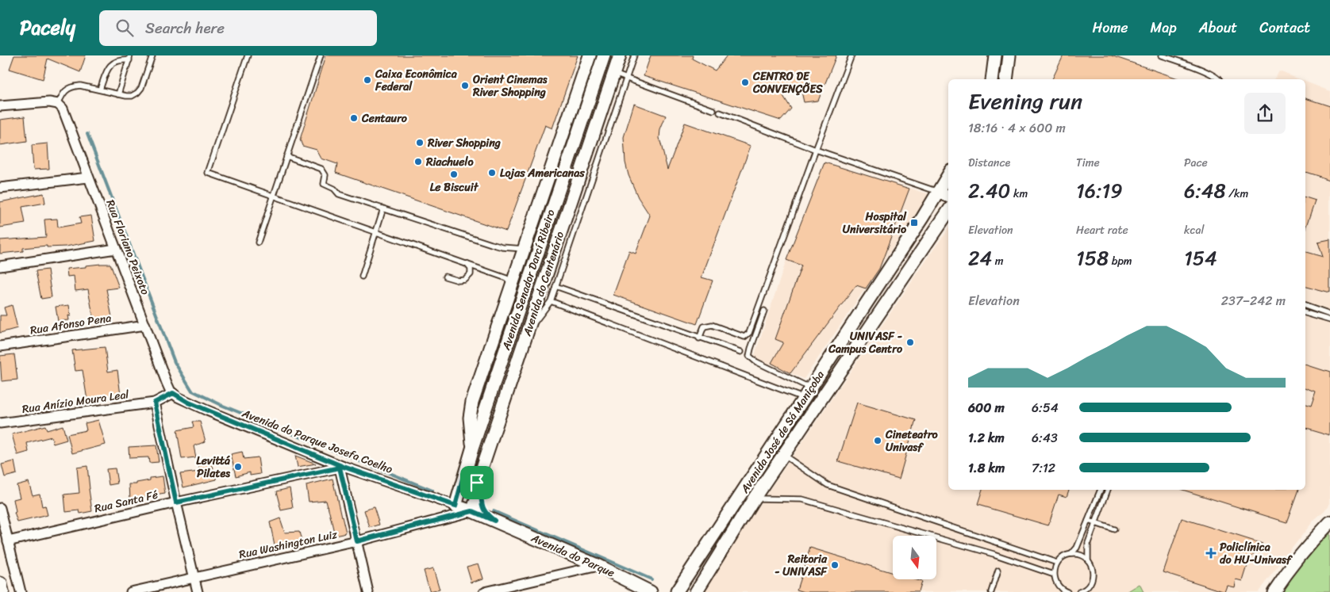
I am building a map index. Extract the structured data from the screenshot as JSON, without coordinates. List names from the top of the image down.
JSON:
{
  "streets": {
    "main road": [
      "Avenida Senador Darcí Ribeiro",
      "Avenida do Centenário",
      "Avenida José de Sá Maniçoba",
      "Avenida do Parque"
    ],
    "street": [
      "Rua Floriano Peixoto",
      "Rua Afonso Pena",
      "Rua Anízio Moura Leal",
      "Avenida do Parque Josefa Coelho",
      "Rua Santa Fé",
      "Rua Washington Luiz"
    ]
  },
  "crossings": [
    ["Rua Floriano Peixoto", "Rua Afonso Pena"],
    ["Rua Floriano Peixoto", "Rua Anízio Moura Leal"],
    ["Rua Floriano Peixoto", "Avenida do Parque Josefa Coelho"],
    ["Avenida Senador Darcí Ribeiro", "Avenida do Parque Josefa Coelho"],
    ["Avenida Senador Darcí Ribeiro", "Avenida do Parque"],
    ["Avenida do Centenário", "Rua Washington Luiz"],
    ["Avenida do Centenário", "Avenida do Parque"],
    ["Rua Anízio Moura Leal", "Avenida do Parque Josefa Coelho"],
    ["Avenida do Parque Josefa Coelho", "Rua Santa Fé"],
    ["Avenida do Parque Josefa Coelho", "Avenida do Parque"],
    ["Rua Washington Luiz", "Avenida do Parque"]
  ],
  "places": {
    "other": [
      "Caixa Econômica Federal",
      "CENTRO DE CONVENÇÕES",
      "Orient Cinemas River Shopping",
      "Centauro",
      "River Shopping",
      "Riachuelo",
      "Lojas Americanas",
      "Le Biscuit",
      "UNIVASF - Campus Centro",
      "Cineteatro Univasf",
      "Levittá Pilates",
      "Reitoria - UNIVASF"
    ],
    "transit": ["Hospital Universitário"],
    "health": ["Policlínica do HU-Univasf"]
  },
  "north": "bottom",
  "page": {
    "header": "Pacely",
    "search": "Search here",
    "nav": [
      "Home",
      "Map",
      "About",
      "Contact"
    ],
    "heading": ["Evening run", "18:16 · 4 × 600 m"],
    "stats": [
      ["Distance", "2.40 km"],
      ["Time", "16:19"],
      ["Pace", "6:48 /km"],
      ["Elevation", "24 m"],
      ["Heart rate", "158 bpm"],
      ["kcal", "154"]
    ],
    "chart": ["Elevation", "237–242 m"],
    "list": [
      {
        "name": "600 m",
        "note": "6:54"
      },
      {
        "name": "1.2 km",
        "note": "6:43"
      },
      {
        "name": "1.8 km",
        "note": "7:12"
      }
    ]
  }
}
